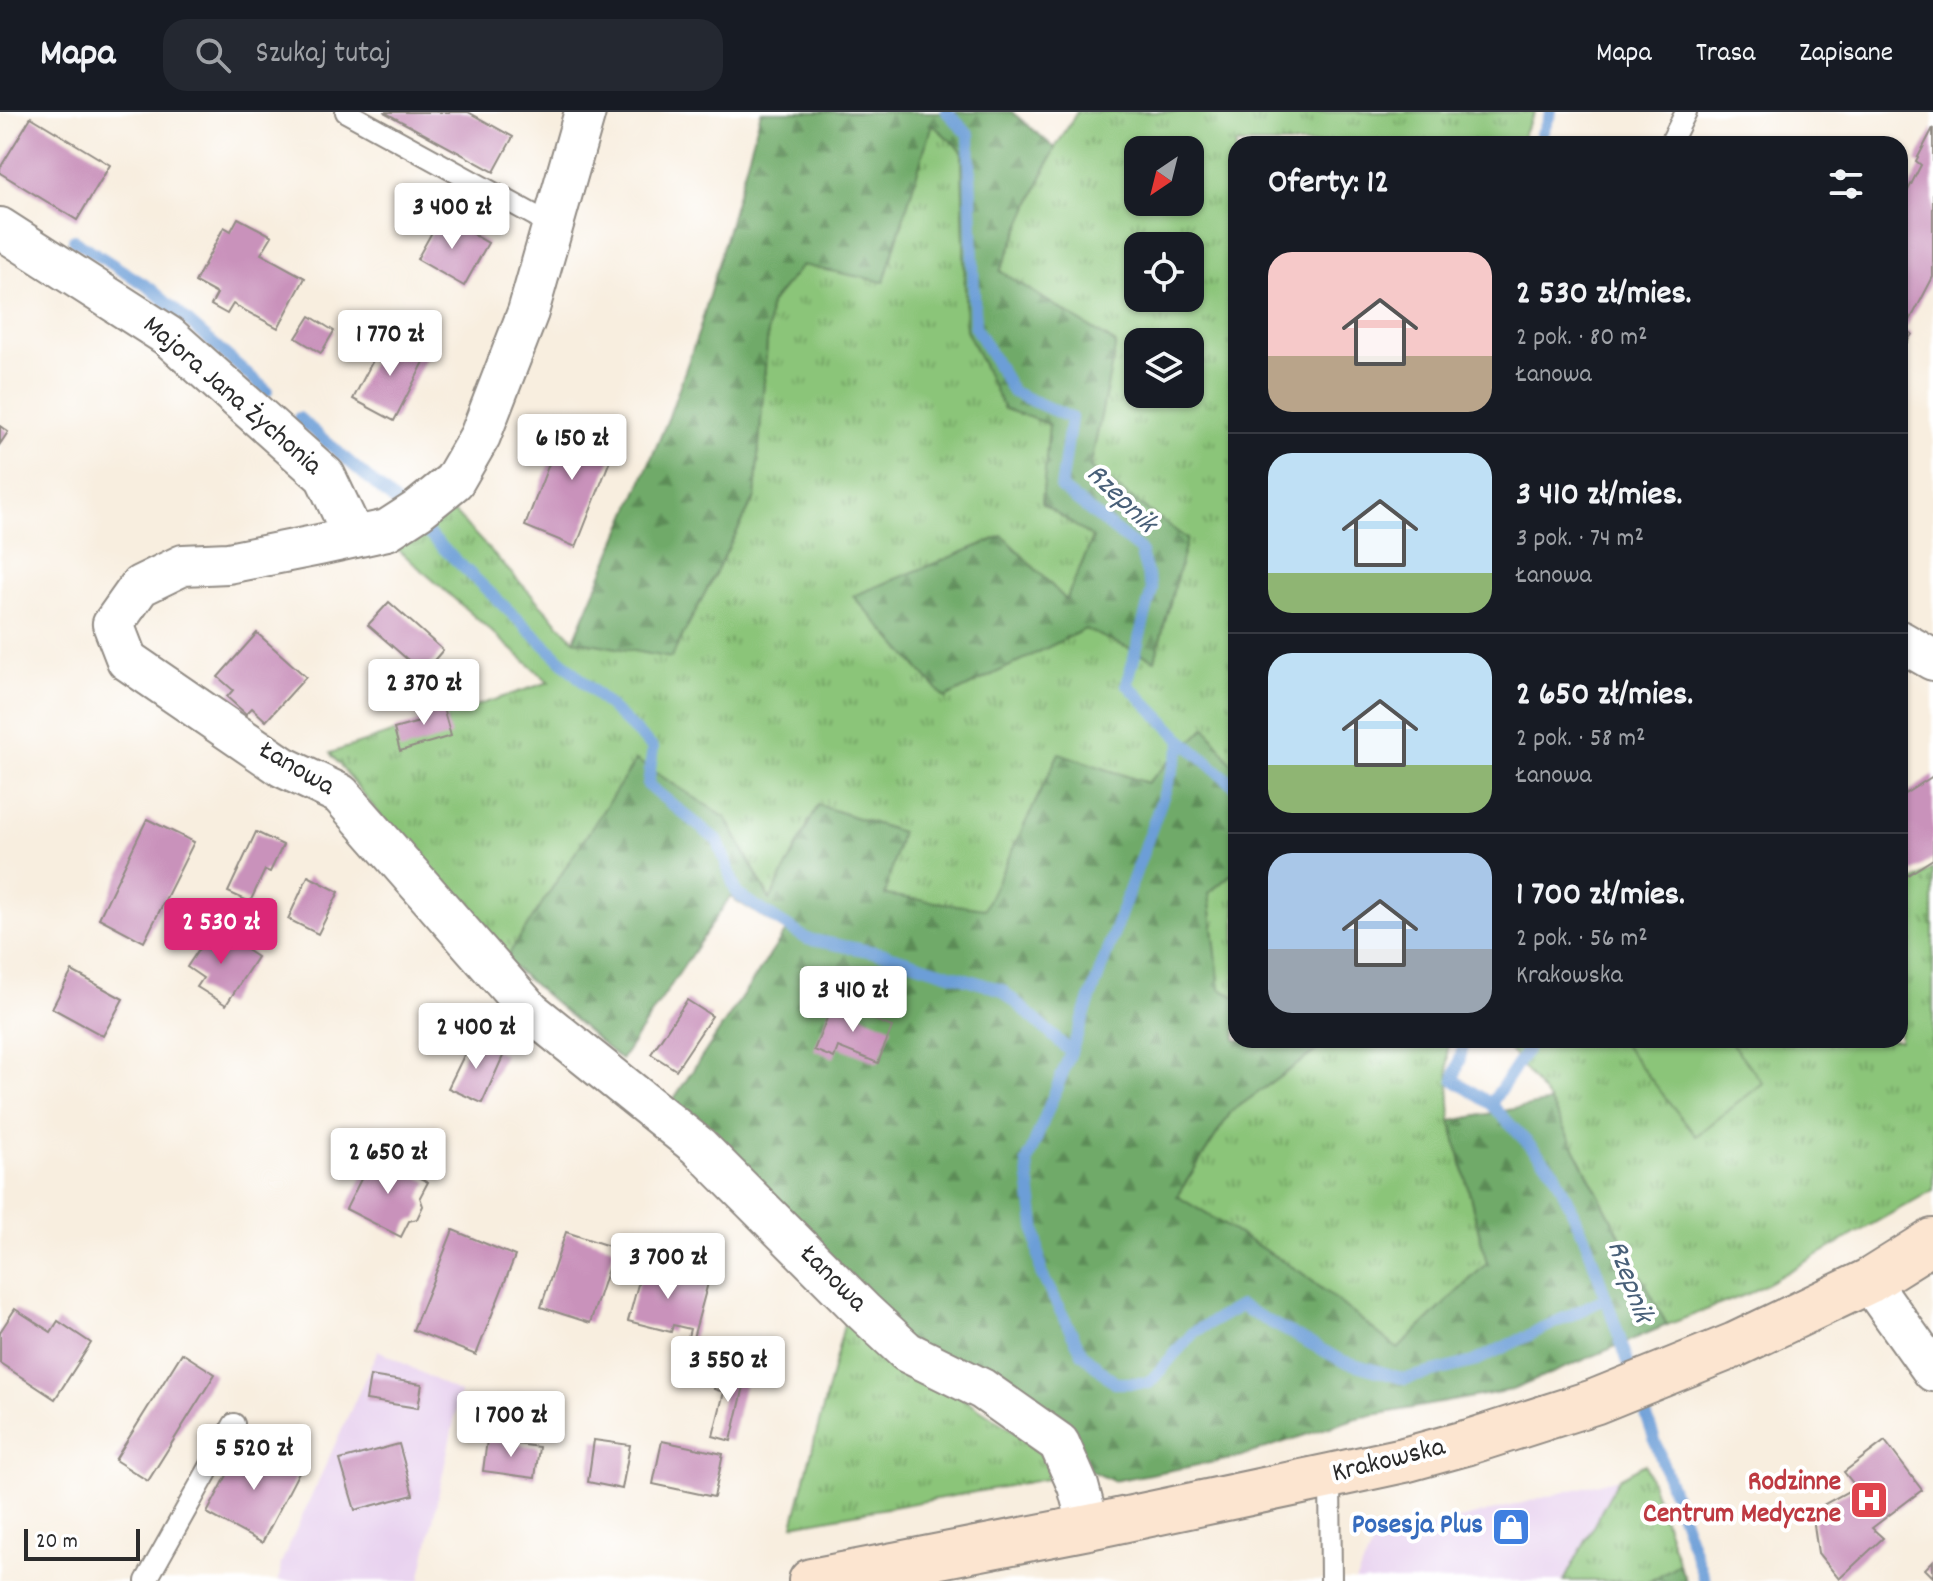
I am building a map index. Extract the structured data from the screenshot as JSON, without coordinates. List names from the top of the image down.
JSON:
{
  "streets": {
    "main road": ["Krakowska"],
    "street": ["Majora Jana Żychonia", "Łanowa"]
  },
  "crossings": [
    ["Majora Jana Żychonia", "Łanowa"],
    ["Łanowa", "Krakowska"]
  ],
  "water": ["Rzepnik"],
  "places": {
    "hospital": ["Rodzinne Centrum Medyczne"],
    "shop": ["Posesja Plus"]
  },
  "scale_bar": "20 m",
  "north": "bottom left",
  "page": {
    "header": "Mapa",
    "search": "Szukaj tutaj",
    "nav": ["Mapa", "Trasa", "Zapisane"],
    "heading": "Oferty: 12",
    "price": [
      "3 400 zł",
      "1 770 zł",
      "6 150 zł",
      "2 370 zł",
      "2 530 zł",
      "3 410 zł",
      "2 400 zł",
      "2 650 zł",
      "3 700 zł",
      "3 550 zł",
      "1 700 zł",
      "5 520 zł"
    ],
    "list": [
      {
        "name": "2 530 zł/mies.",
        "note": "2 pok. · 80 m² · Łanowa"
      },
      {
        "name": "3 410 zł/mies.",
        "note": "3 pok. · 74 m² · Łanowa"
      },
      {
        "name": "2 650 zł/mies.",
        "note": "2 pok. · 58 m² · Łanowa"
      },
      {
        "name": "1 700 zł/mies.",
        "note": "2 pok. · 56 m² · Krakowska"
      }
    ],
    "scale": "20 m"
  }
}
